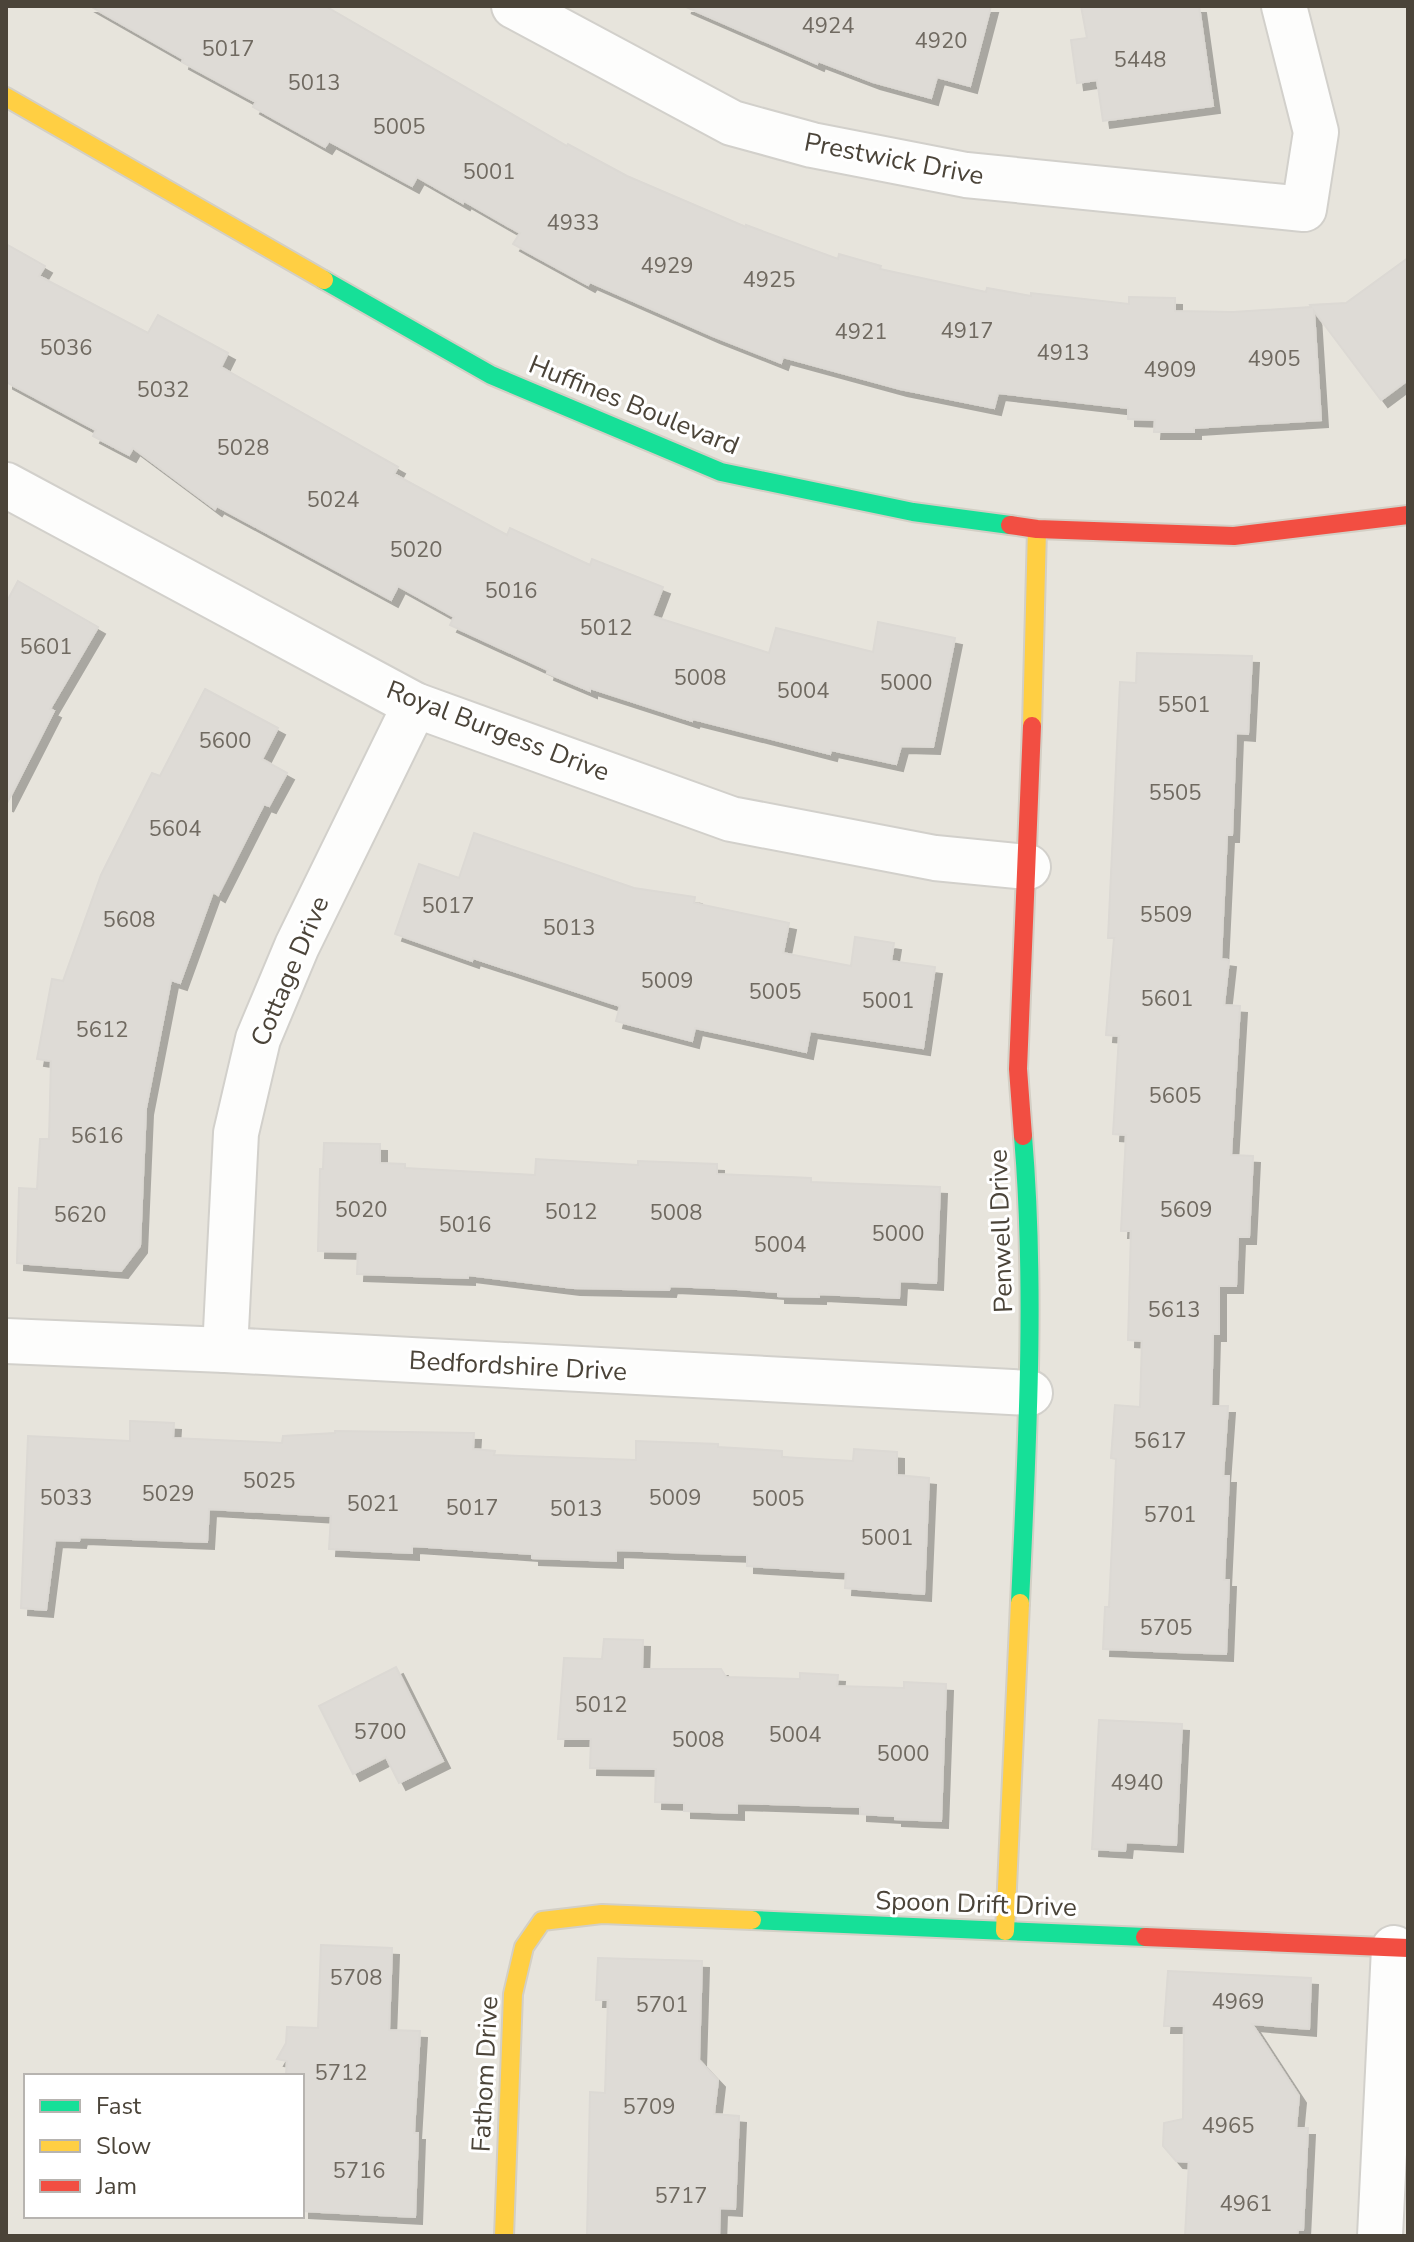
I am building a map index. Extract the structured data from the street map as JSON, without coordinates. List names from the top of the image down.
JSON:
{
  "streets": {
    "street": [
      "Prestwick Drive",
      "Huffines Boulevard",
      "Royal Burgess Drive",
      "Cottage Drive",
      "Penwell Drive",
      "Bedfordshire Drive",
      "Spoon Drift Drive",
      "Fathom Drive"
    ]
  },
  "crossings": [
    ["Huffines Boulevard", "Penwell Drive"],
    ["Royal Burgess Drive", "Cottage Drive"],
    ["Royal Burgess Drive", "Penwell Drive"],
    ["Cottage Drive", "Bedfordshire Drive"],
    ["Penwell Drive", "Bedfordshire Drive"],
    ["Penwell Drive", "Spoon Drift Drive"],
    ["Spoon Drift Drive", "Fathom Drive"]
  ],
  "house_numbers": [
    "4924",
    "4920",
    "5017",
    "5448",
    "5013",
    "5005",
    "5001",
    "4933",
    "4929",
    "4925",
    "4917",
    "4921",
    "5036",
    "4913",
    "4905",
    "4909",
    "5032",
    "5028",
    "5024",
    "5020",
    "5016",
    "5012",
    "5601",
    "5008",
    "5000",
    "5004",
    "5501",
    "5600",
    "5505",
    "5604",
    "5017",
    "5509",
    "5608",
    "5013",
    "5009",
    "5005",
    "5601",
    "5001",
    "5612",
    "5605",
    "5616",
    "5020",
    "5609",
    "5012",
    "5008",
    "5620",
    "5016",
    "5000",
    "5004",
    "5613",
    "5617",
    "5025",
    "5029",
    "5033",
    "5009",
    "5005",
    "5021",
    "5017",
    "5013",
    "5701",
    "5001",
    "5705",
    "5012",
    "5700",
    "5004",
    "5008",
    "5000",
    "4940",
    "5708",
    "4969",
    "5701",
    "5712",
    "5709",
    "4965",
    "5716",
    "5717",
    "4961"
  ],
  "legend": ["Fast", "Slow", "Jam"]
}
